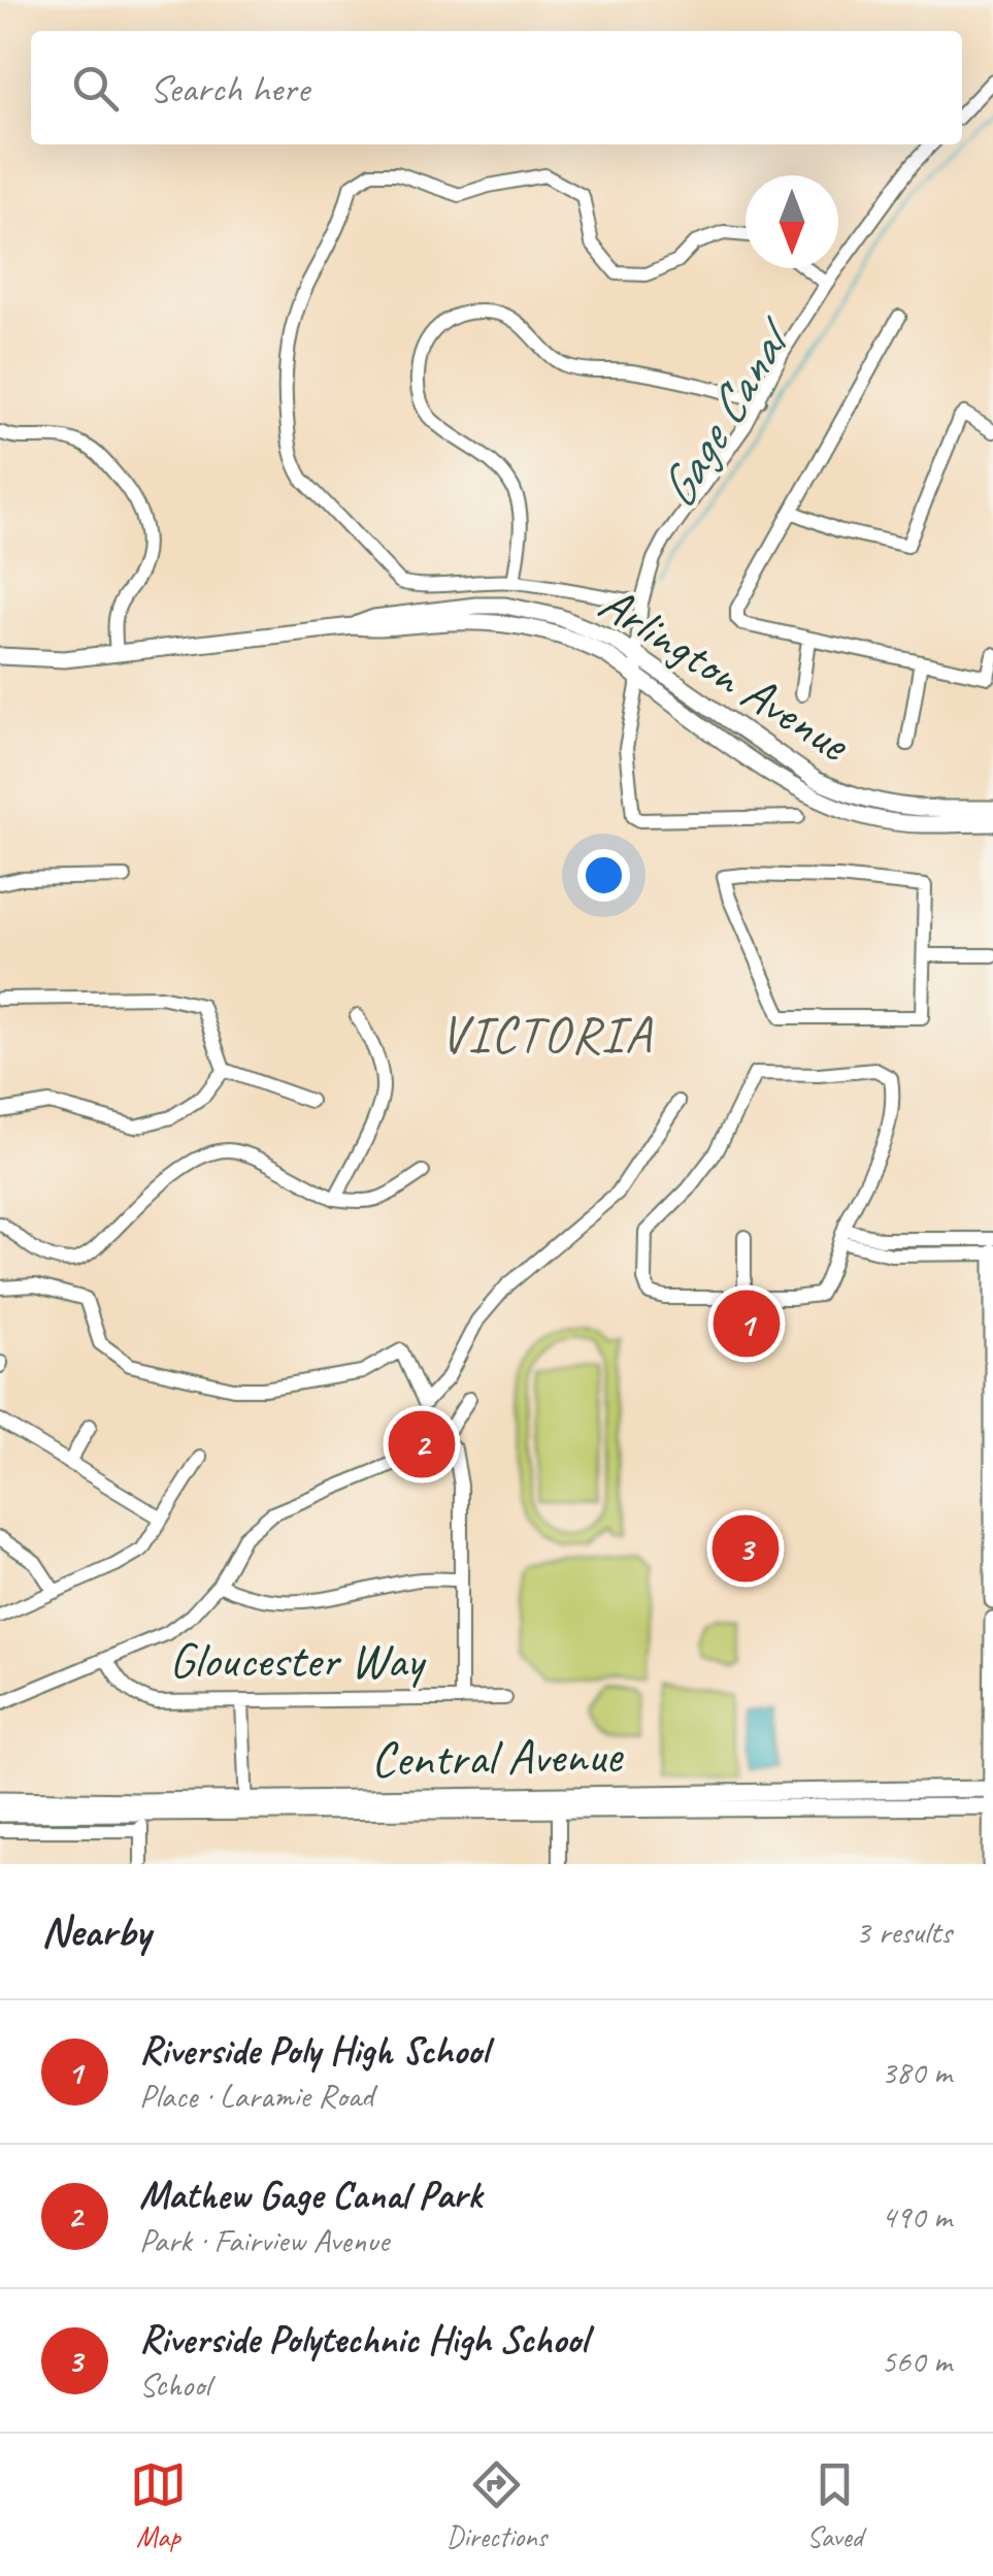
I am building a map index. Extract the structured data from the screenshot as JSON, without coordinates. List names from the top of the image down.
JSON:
{
  "streets": {
    "main road": ["Arlington Avenue", "Central Avenue"],
    "street": ["Gloucester Way"]
  },
  "districts": ["VICTORIA"],
  "water": ["Gage Canal"],
  "north": "bottom",
  "page": {
    "search": "Search here",
    "pins": ["1", "2", "3"],
    "heading": ["Nearby", "3 results"],
    "list": [
      {
        "mark": "1",
        "name": "Riverside Poly High School",
        "note": "Place · Laramie Road",
        "value": "380 m"
      },
      {
        "mark": "2",
        "name": "Mathew Gage Canal Park",
        "note": "Park · Fairview Avenue",
        "value": "490 m"
      },
      {
        "mark": "3",
        "name": "Riverside Polytechnic High School",
        "note": "School",
        "value": "560 m"
      }
    ],
    "nav": ["Map", "Directions", "Saved"]
  }
}
